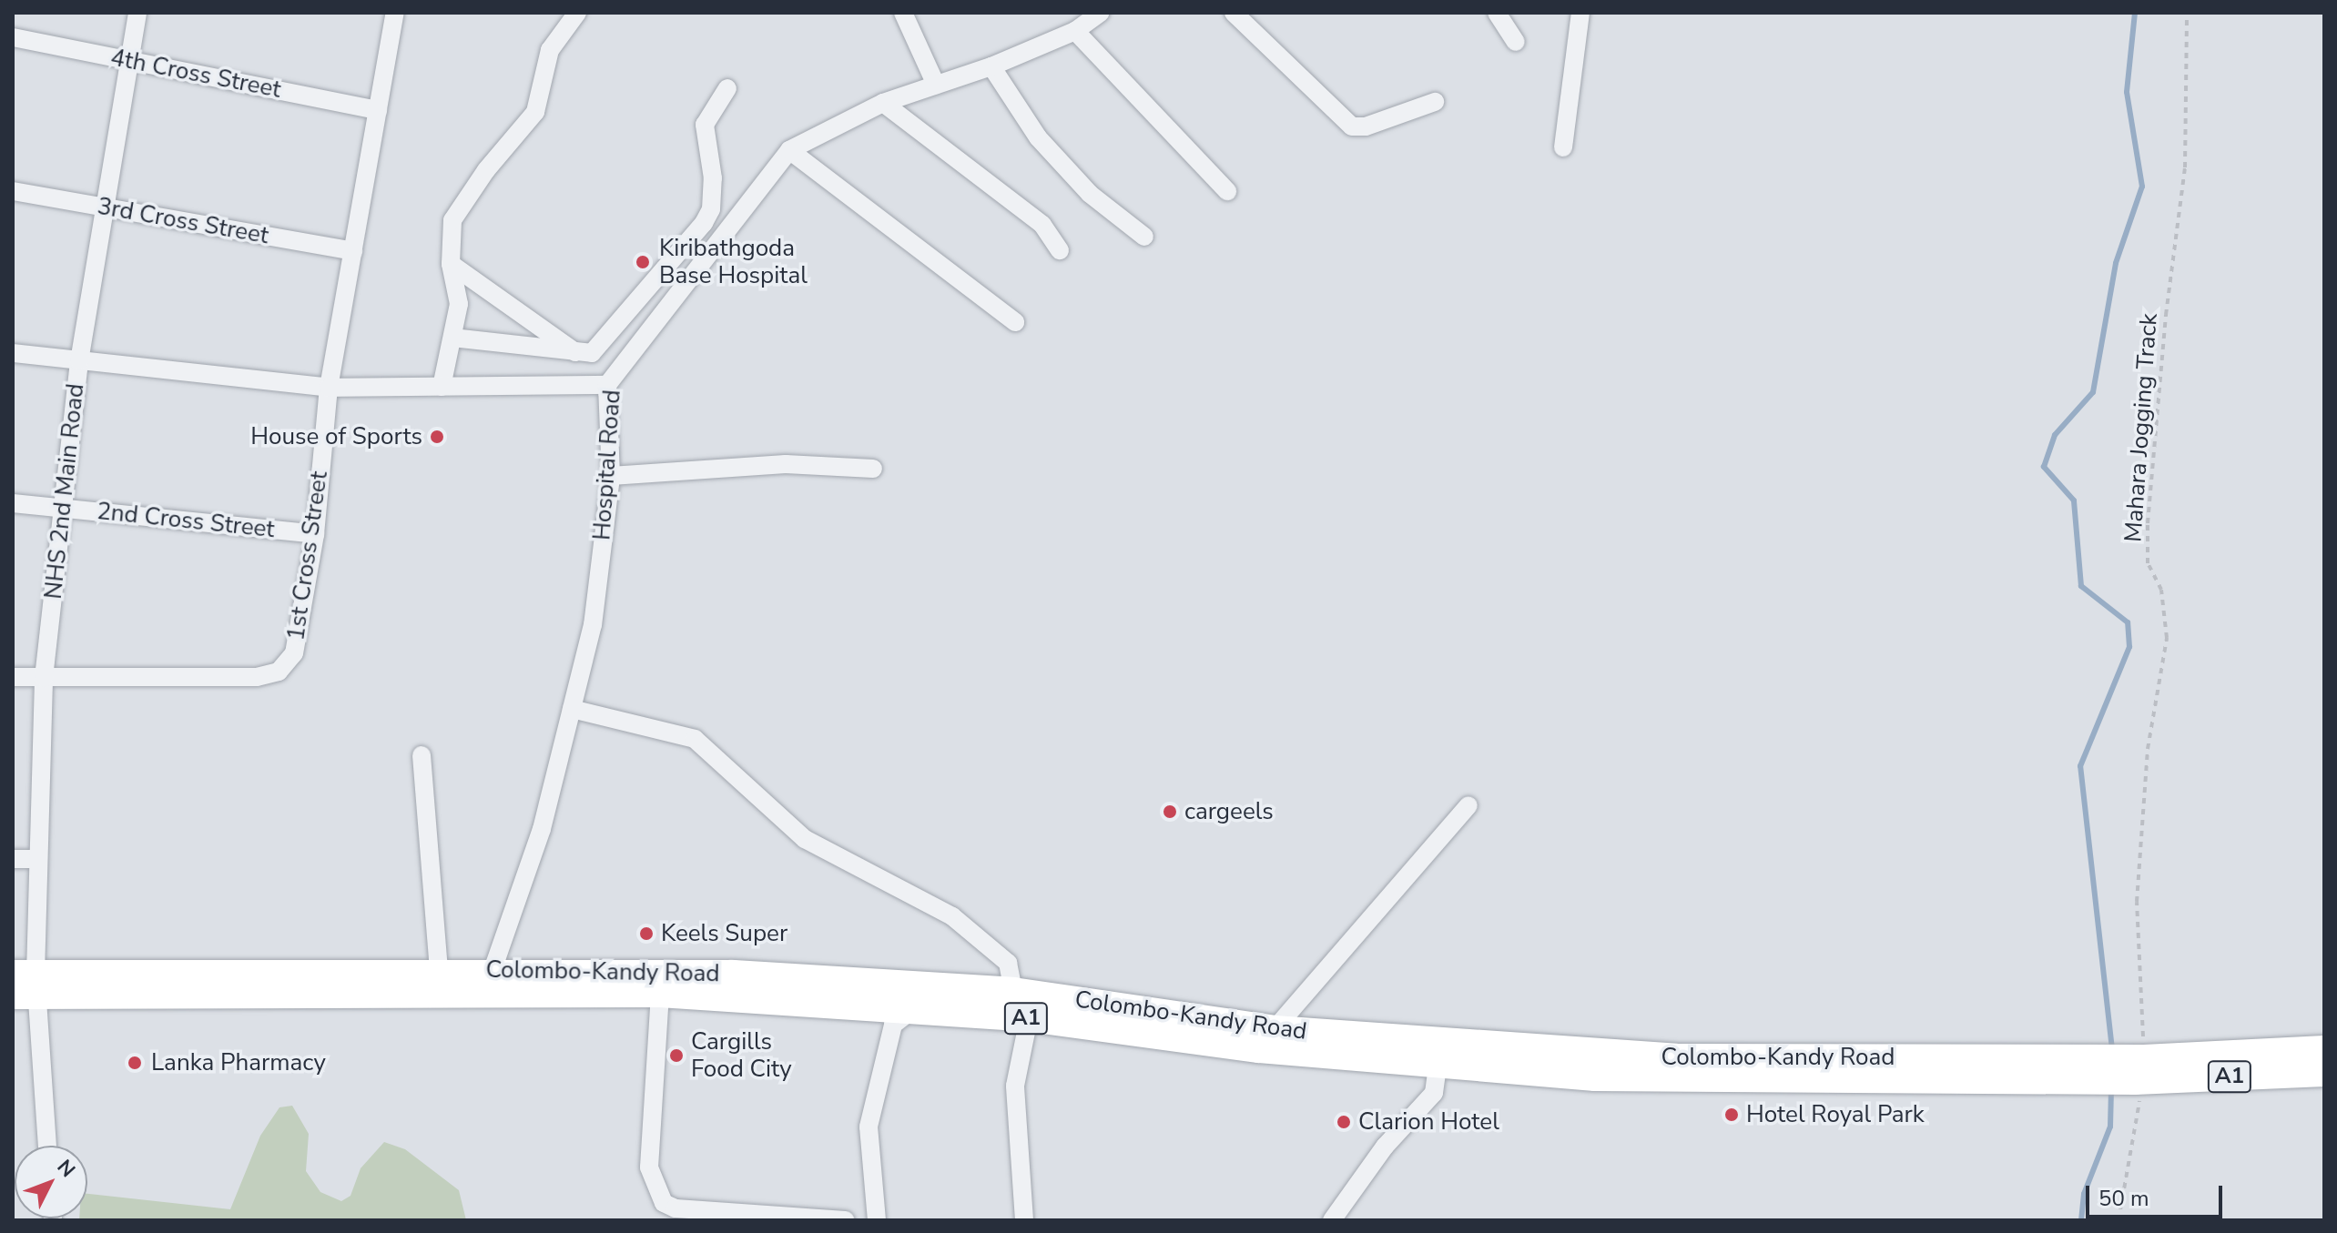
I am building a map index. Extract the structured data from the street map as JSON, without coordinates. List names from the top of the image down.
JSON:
{
  "streets": {
    "highway": ["Colombo-Kandy Road", "A1"],
    "street": [
      "4th Cross Street",
      "3rd Cross Street",
      "Hospital Road",
      "NHS 2nd Main Road",
      "2nd Cross Street",
      "1st Cross Street"
    ],
    "path": ["Mahara Jogging Track"]
  },
  "crossings": [
    ["4th Cross Street", "NHS 2nd Main Road"],
    ["4th Cross Street", "1st Cross Street"],
    ["3rd Cross Street", "NHS 2nd Main Road"],
    ["3rd Cross Street", "1st Cross Street"],
    ["Mahara Jogging Track", "Colombo-Kandy Road"],
    ["Hospital Road", "Colombo-Kandy Road"],
    ["NHS 2nd Main Road", "2nd Cross Street"],
    ["NHS 2nd Main Road", "1st Cross Street"],
    ["NHS 2nd Main Road", "Colombo-Kandy Road"],
    ["2nd Cross Street", "1st Cross Street"]
  ],
  "places": [
    "Kiribathgoda Base Hospital",
    "House of Sports",
    "cargeels",
    "Keels Super",
    "Cargills Food City",
    "Lanka Pharmacy",
    "Hotel Royal Park",
    "Clarion Hotel"
  ],
  "scale_bar": "50 m",
  "north": "top right"
}
